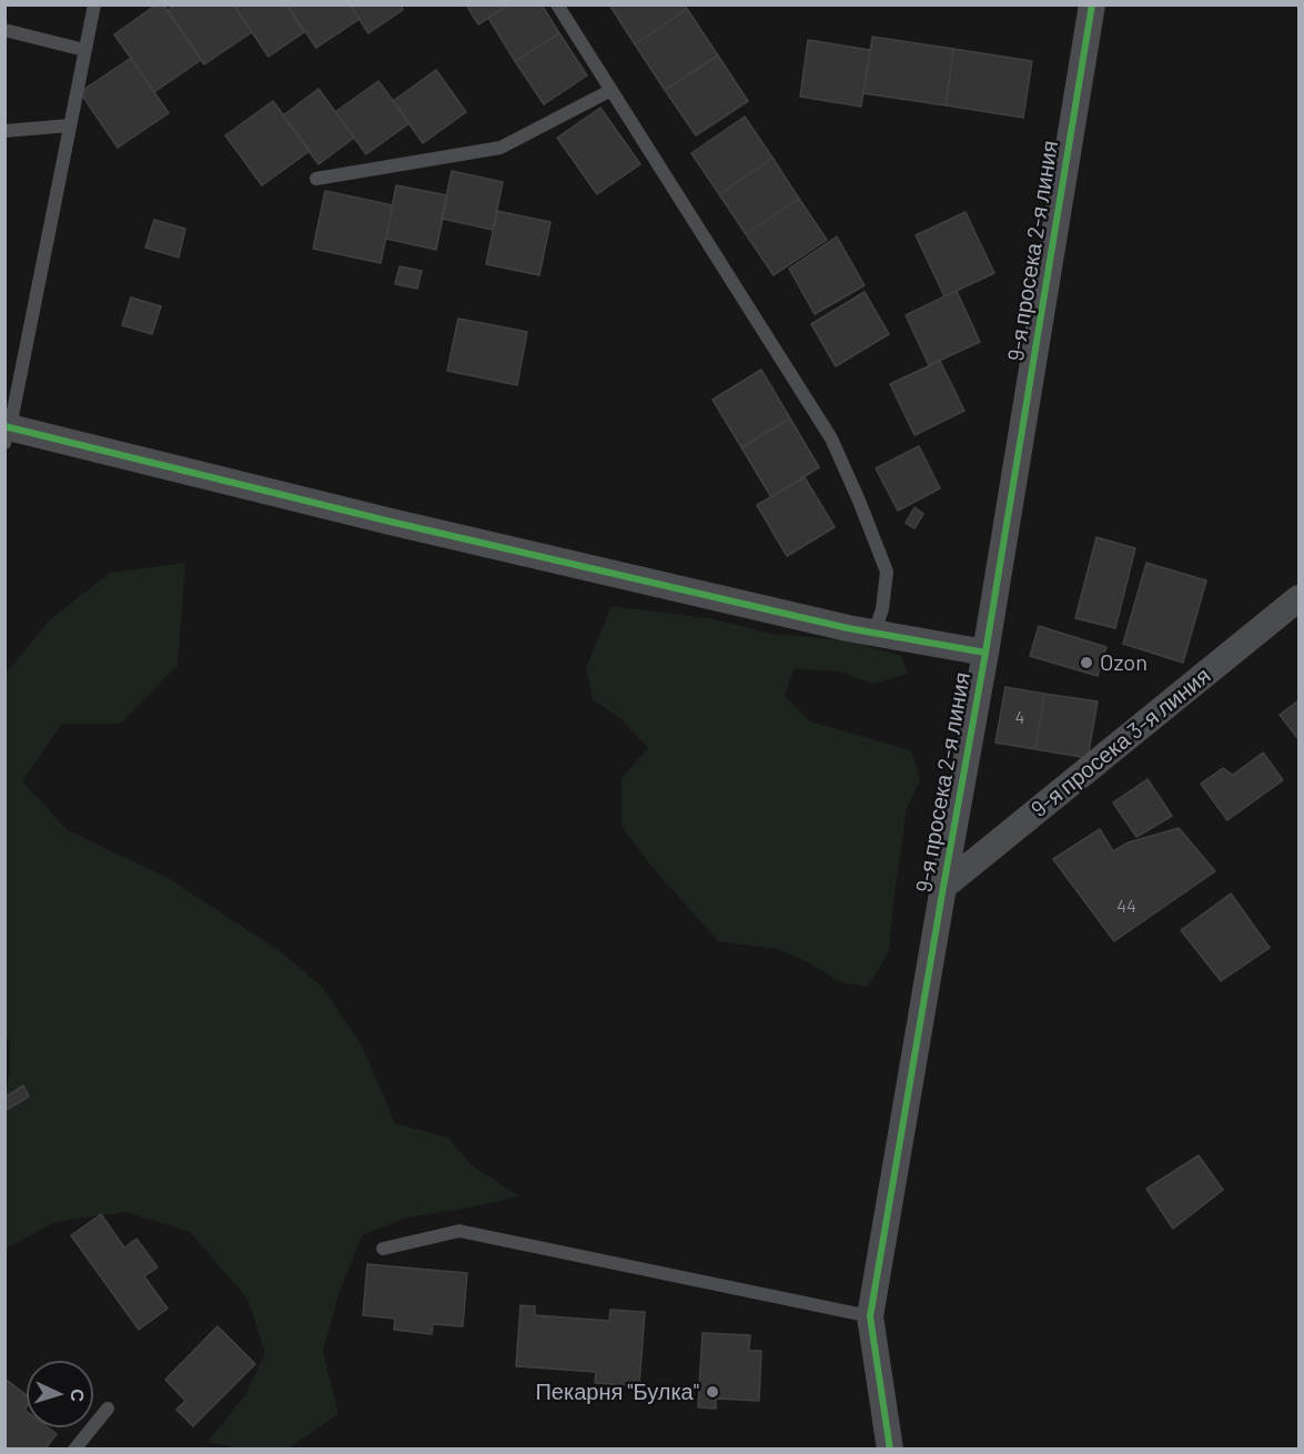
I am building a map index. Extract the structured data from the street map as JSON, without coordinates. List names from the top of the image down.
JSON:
{
  "streets": {
    "street": ["9-я просека 2-я линия", "9-я просека 3-я линия"]
  },
  "crossings": [
    ["9-я просека 2-я линия", "9-я просека 3-я линия"]
  ],
  "places": ["Ozon", "Пекарня \"Булка\""],
  "house_numbers": ["4", "44"],
  "north": "right"
}
